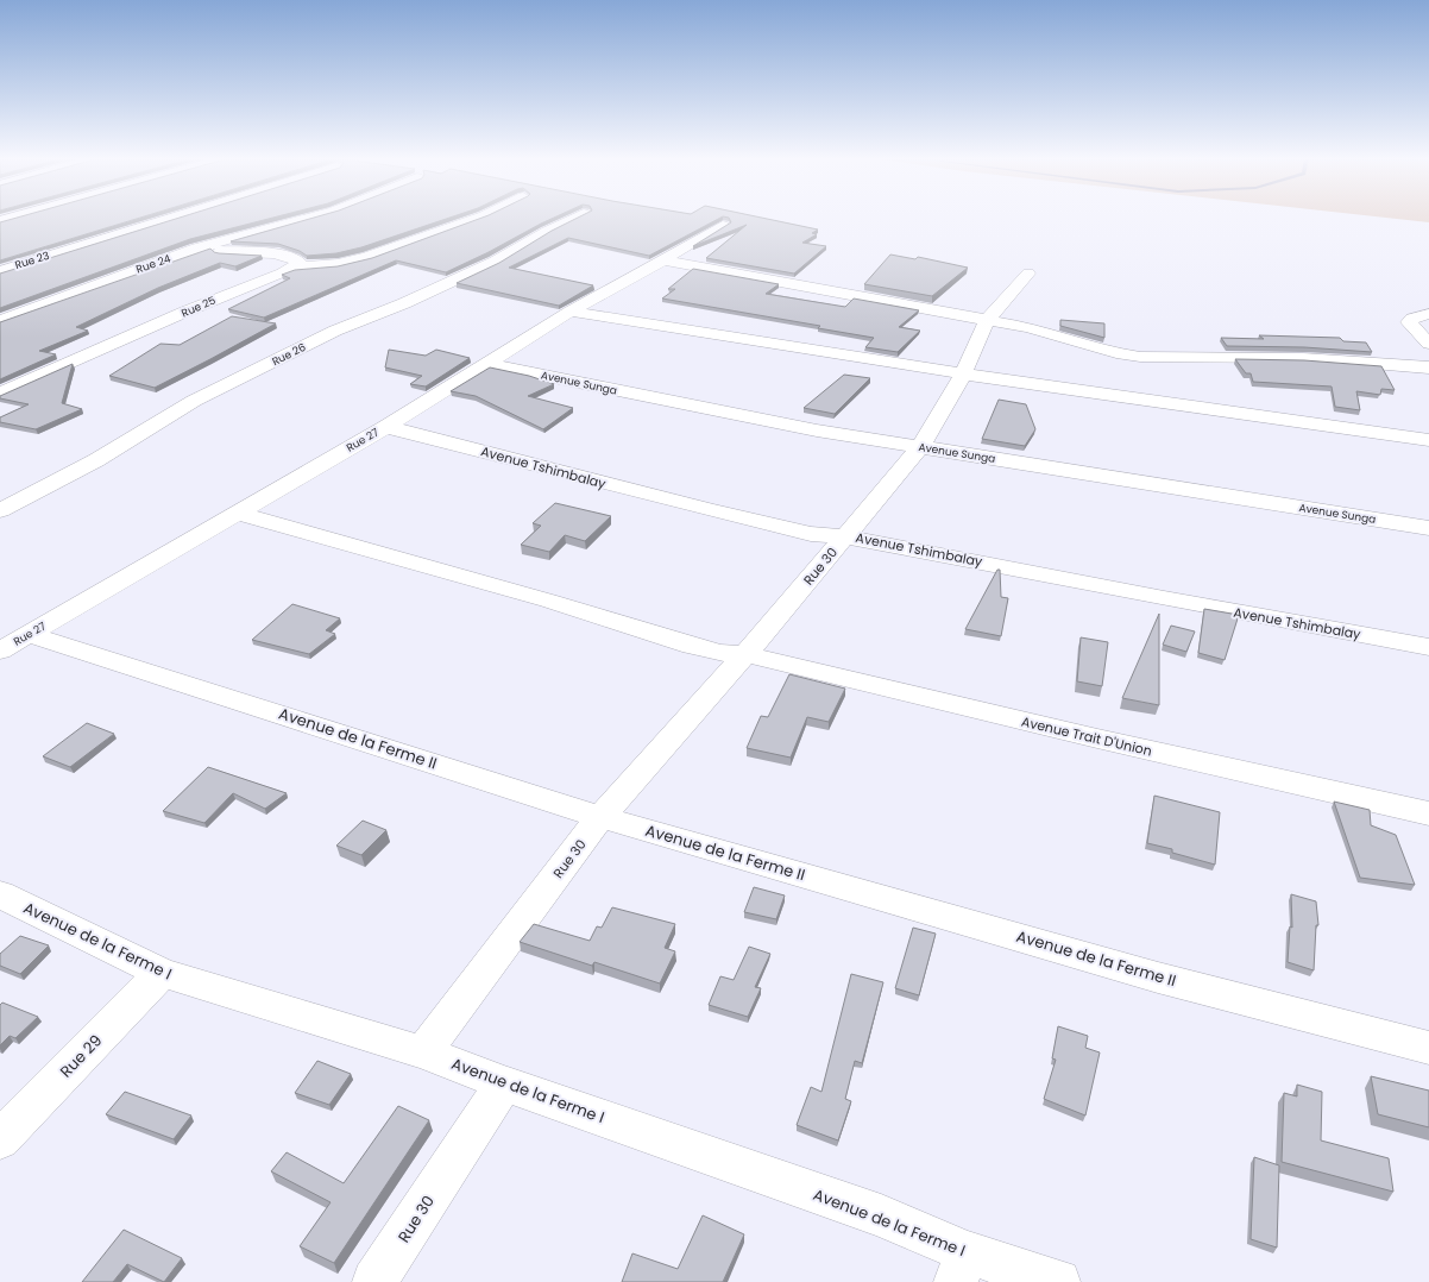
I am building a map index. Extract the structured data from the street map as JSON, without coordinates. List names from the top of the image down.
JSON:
{
  "streets": {
    "street": [
      "Rue 23",
      "Rue 24",
      "Rue 25",
      "Rue 26",
      "Avenue Sunga",
      "Rue 27",
      "Avenue Tshimbalay",
      "Rue 30",
      "Avenue Trait D'Union",
      "Avenue de la Ferme II",
      "Avenue de la Ferme I",
      "Rue 29"
    ]
  },
  "crossings": [
    ["Avenue Sunga", "Rue 27"],
    ["Avenue Sunga", "Rue 30"],
    ["Rue 27", "Avenue Tshimbalay"],
    ["Rue 27", "Avenue Trait D'Union"],
    ["Rue 27", "Avenue de la Ferme II"],
    ["Avenue Tshimbalay", "Rue 30"],
    ["Rue 30", "Avenue Trait D'Union"],
    ["Rue 30", "Avenue de la Ferme II"],
    ["Rue 30", "Avenue de la Ferme I"],
    ["Avenue de la Ferme I", "Rue 29"]
  ]
}
